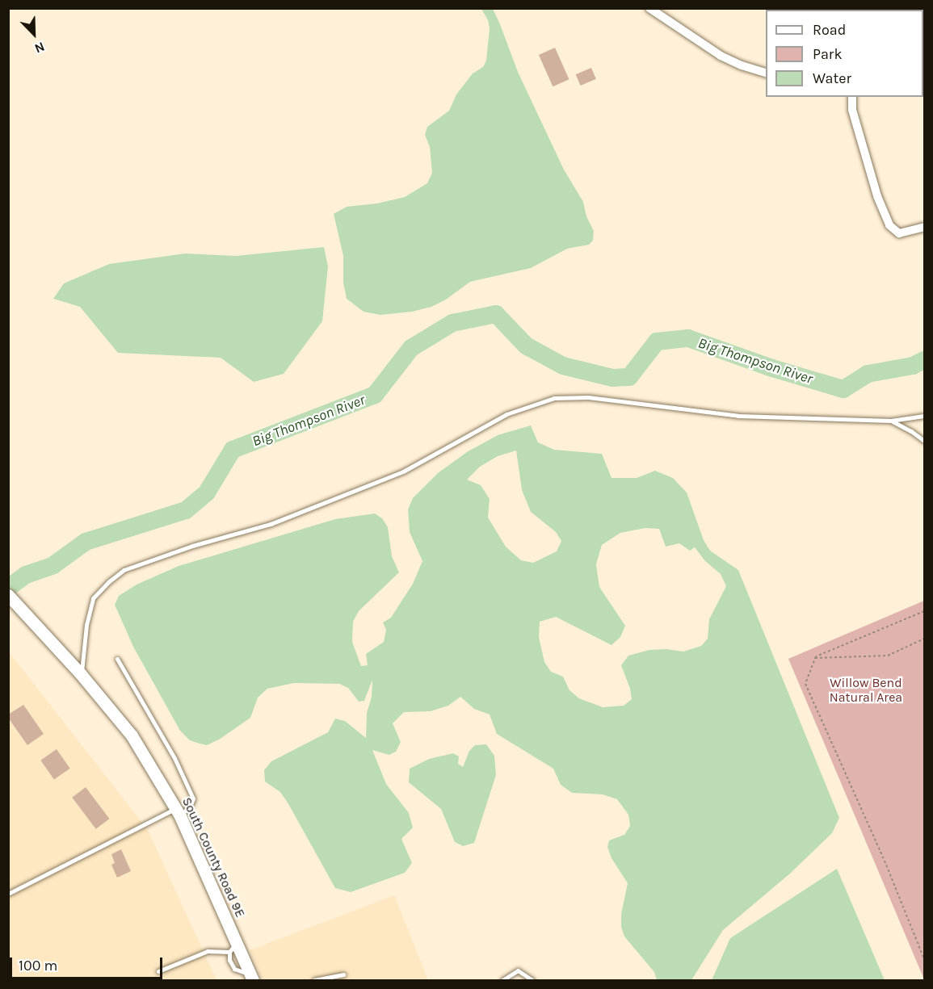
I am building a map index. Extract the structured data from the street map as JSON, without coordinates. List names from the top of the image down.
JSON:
{
  "streets": {
    "street": ["South County Road 9E"]
  },
  "water": ["Big Thompson River"],
  "parks": ["Willow Bend Natural Area"],
  "legend": ["Road", "Park", "Water"],
  "scale_bar": "100 m",
  "north": "bottom right"
}
